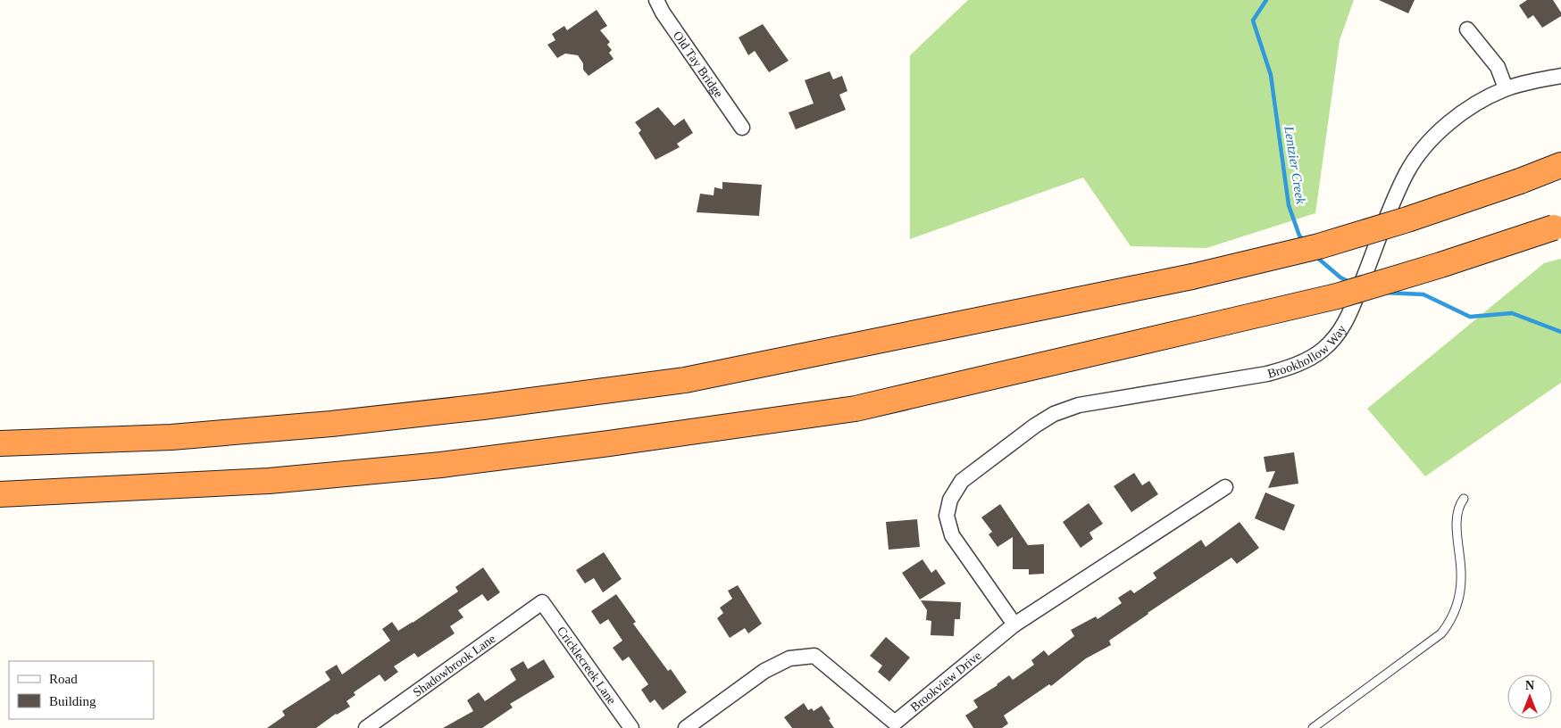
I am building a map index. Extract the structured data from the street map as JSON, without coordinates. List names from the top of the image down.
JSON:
{
  "streets": {
    "street": [
      "Old Tay Bridge",
      "Brookhollow Way",
      "Shadowbrook Lane",
      "Cricklecreek Lane",
      "Brookview Drive"
    ]
  },
  "crossings": [
    ["Brookhollow Way", "Brookview Drive"],
    ["Shadowbrook Lane", "Cricklecreek Lane"]
  ],
  "water": ["Lentzier Creek"],
  "legend": ["Road", "Building"],
  "north": "top"
}
